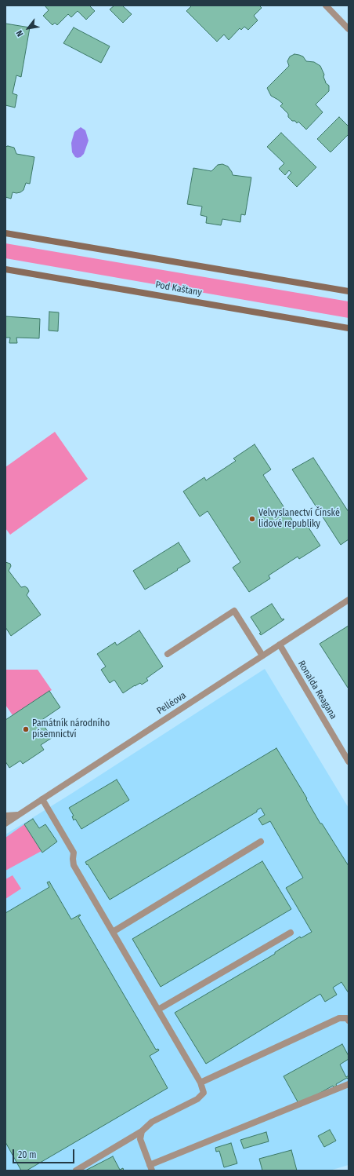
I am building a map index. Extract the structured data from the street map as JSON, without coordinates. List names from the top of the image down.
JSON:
{
  "streets": {
    "main road": ["Pod Kaštany"],
    "street": ["Ronalda Reagana", "Pelléova"]
  },
  "crossings": [
    ["Ronalda Reagana", "Pelléova"]
  ],
  "places": ["Velvyslanectví Čínské lidové republiky", "Památník národního písemnictví"],
  "scale_bar": "20 m",
  "north": "bottom left"
}
